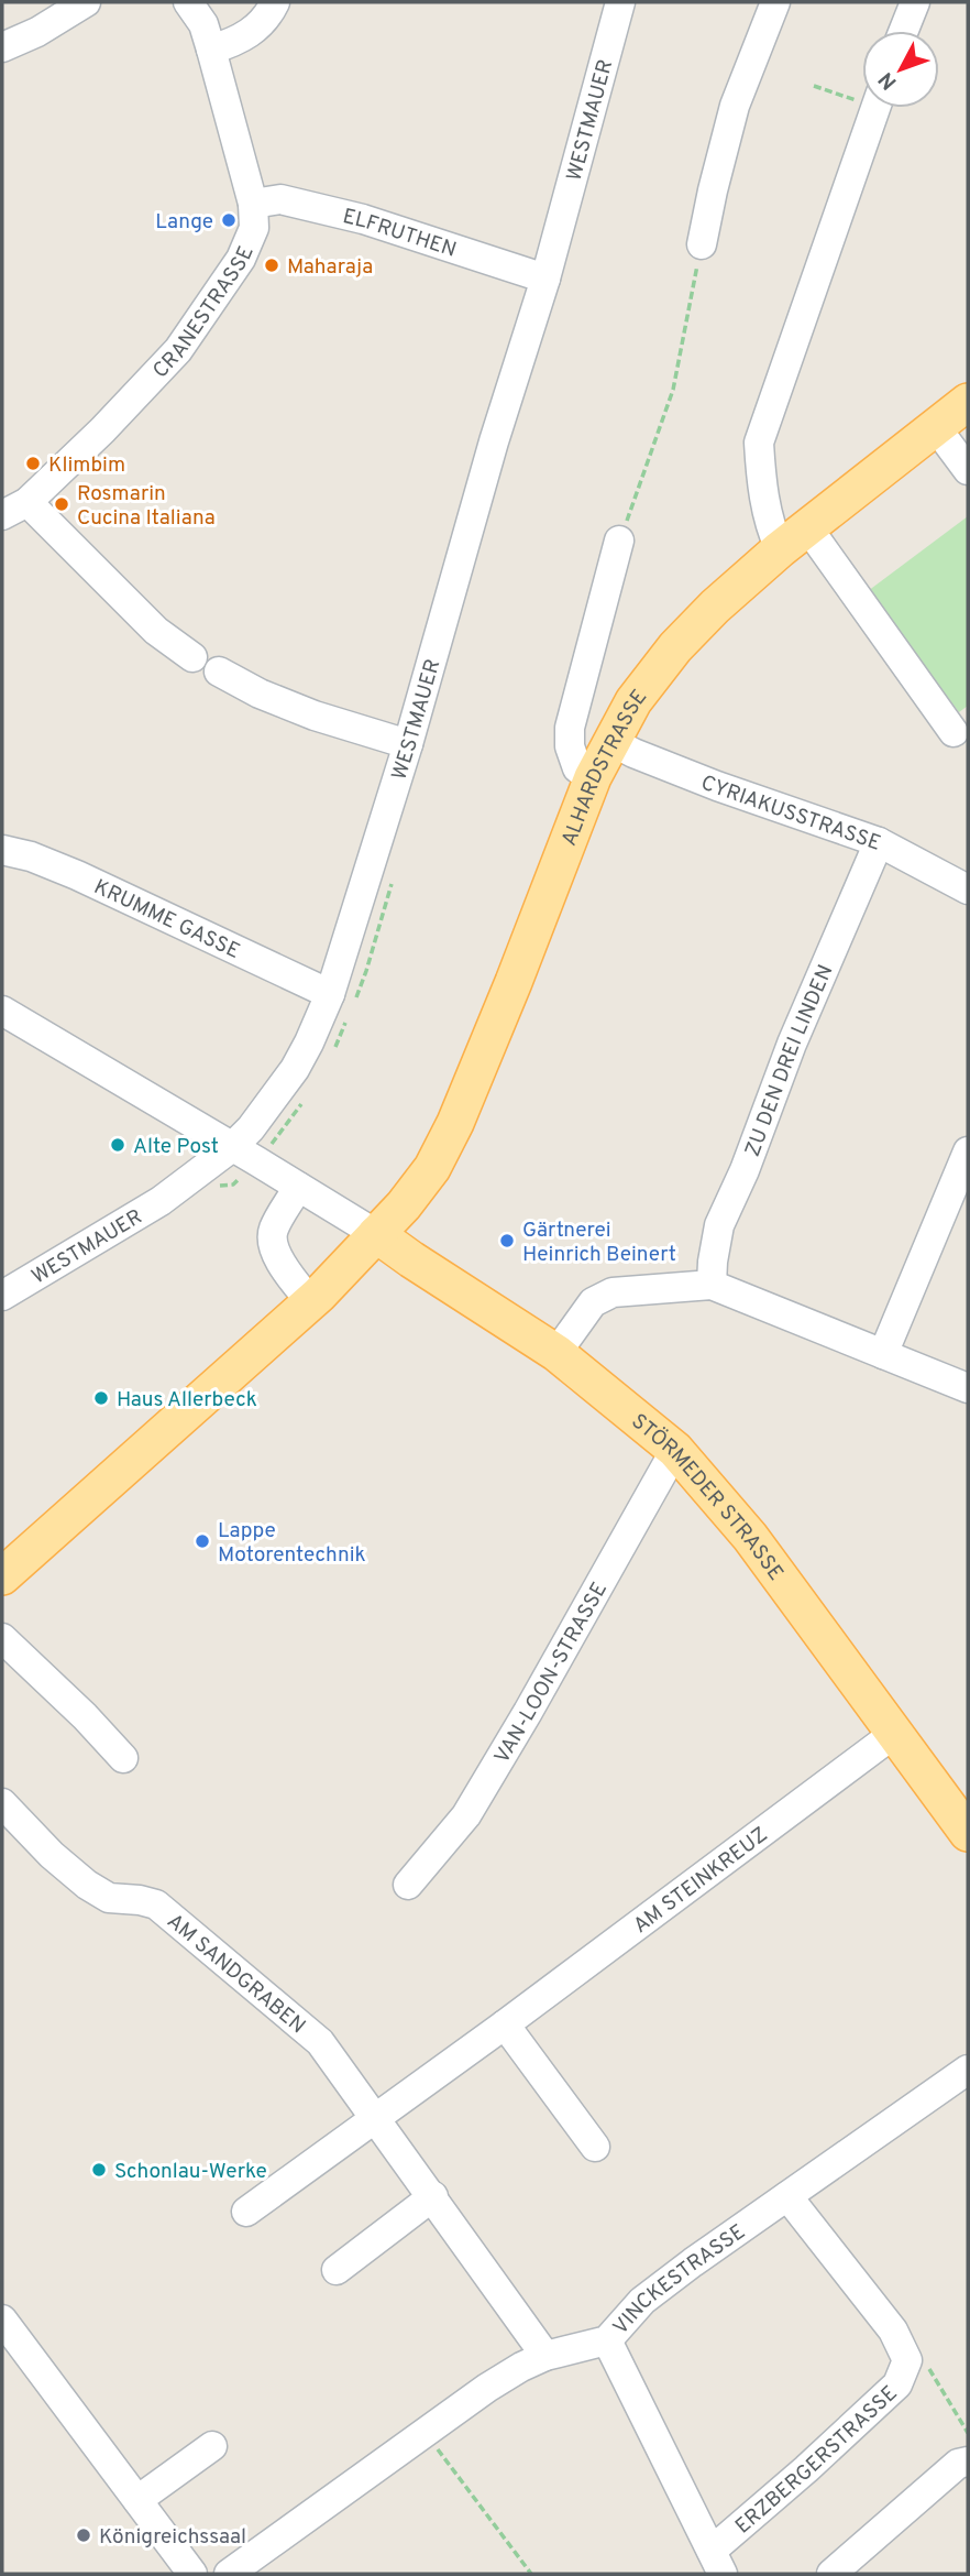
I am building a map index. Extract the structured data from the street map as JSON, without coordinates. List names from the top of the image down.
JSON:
{
  "streets": {
    "main road": ["ALHARDSTRASSE", "STÖRMEDER STRASSE"],
    "street": [
      "WESTMAUER",
      "ELFRUTHEN",
      "CRANESTRASSE",
      "CYRIAKUSSTRASSE",
      "KRUMME GASSE",
      "ZU DEN DREI LINDEN",
      "VAN-LOON-STRASSE",
      "AM STEINKREUZ",
      "AM SANDGRABEN",
      "VINCKESTRASSE",
      "ERZBERGERSTRASSE"
    ]
  },
  "crossings": [
    ["WESTMAUER", "ELFRUTHEN"],
    ["WESTMAUER", "KRUMME GASSE"],
    ["ELFRUTHEN", "CRANESTRASSE"],
    ["ALHARDSTRASSE", "CYRIAKUSSTRASSE"],
    ["ALHARDSTRASSE", "STÖRMEDER STRASSE"],
    ["CYRIAKUSSTRASSE", "ZU DEN DREI LINDEN"],
    ["STÖRMEDER STRASSE", "VAN-LOON-STRASSE"],
    ["STÖRMEDER STRASSE", "AM STEINKREUZ"],
    ["AM STEINKREUZ", "AM SANDGRABEN"],
    ["AM SANDGRABEN", "VINCKESTRASSE"]
  ],
  "places": [
    "Lange",
    "Maharaja",
    "Klimbim",
    "Rosmarin Cucina Italiana",
    "Alte Post",
    "Gärtnerei Heinrich Beinert",
    "Haus Allerbeck",
    "Lappe Motorentechnik",
    "Schonlau-Werke",
    "Königreichssaal"
  ],
  "north": "bottom left"
}
